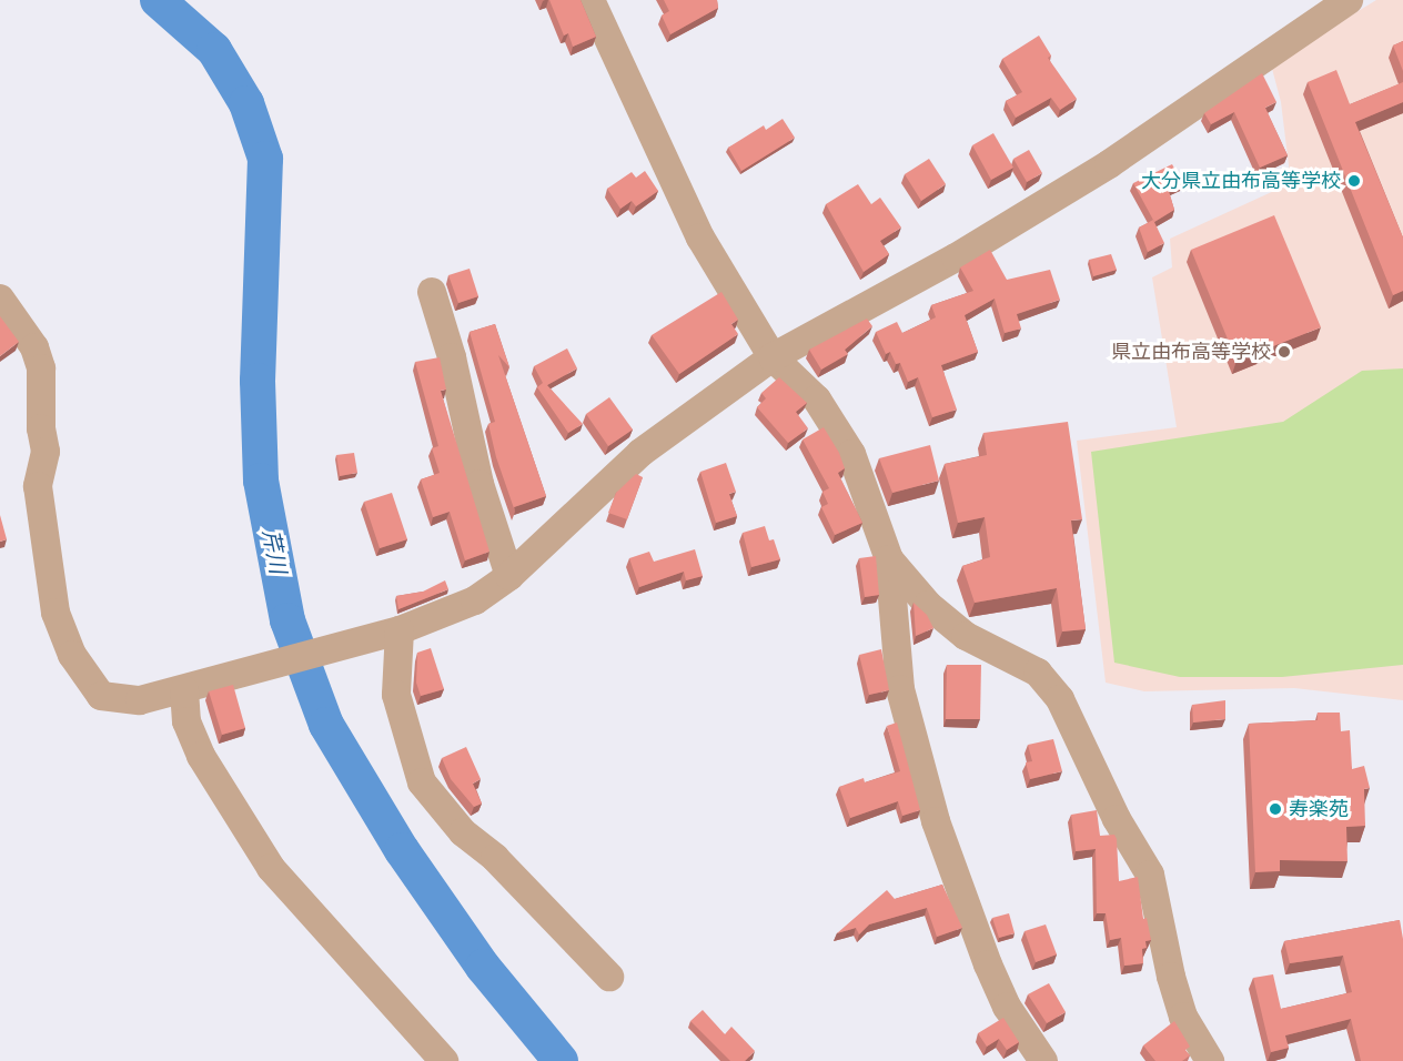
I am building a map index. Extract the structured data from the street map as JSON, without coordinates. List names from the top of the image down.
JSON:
{
  "water": ["芹川"],
  "places": ["大分県立由布高等学校", "県立由布高等学校", "寿楽苑"]
}
